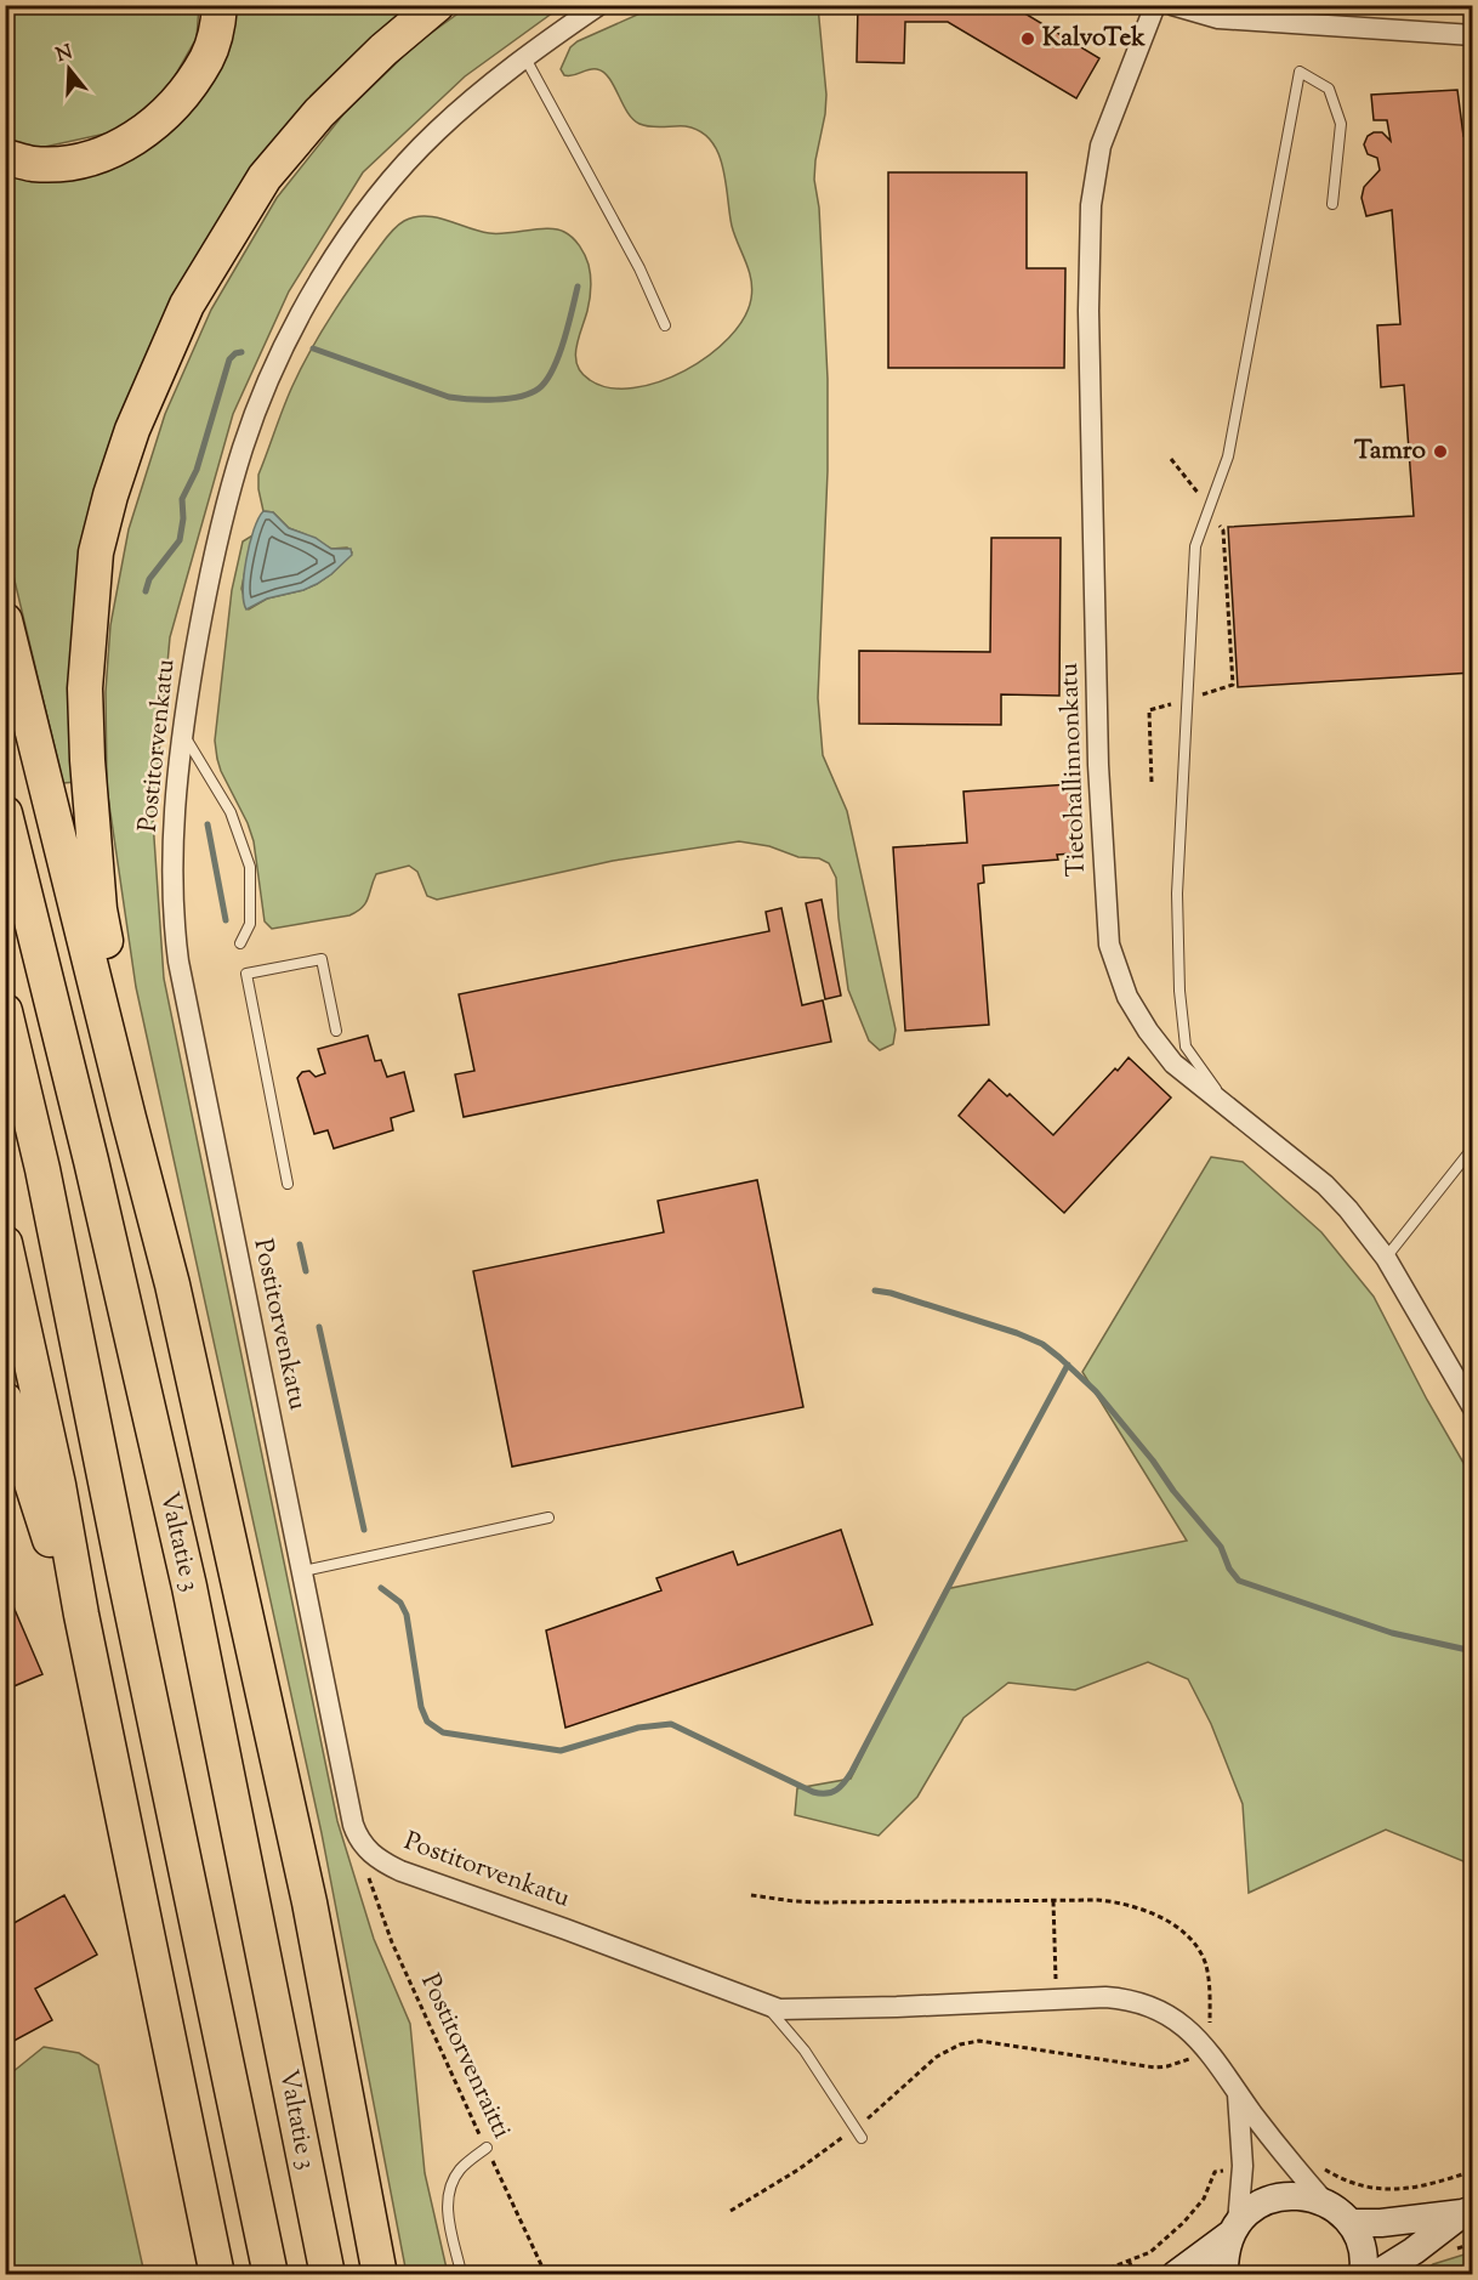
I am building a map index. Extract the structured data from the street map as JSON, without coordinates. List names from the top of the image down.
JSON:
{
  "streets": {
    "highway": ["Valtatie 3"],
    "street": ["Postitorvenkatu", "Tietohallinnonkatu"],
    "path": ["Postitorvenraitti"]
  },
  "crossings": [
    ["Postitorvenkatu", "Postitorvenraitti"]
  ],
  "places": ["KalvoTek", "Tamro"],
  "north": "top"
}
